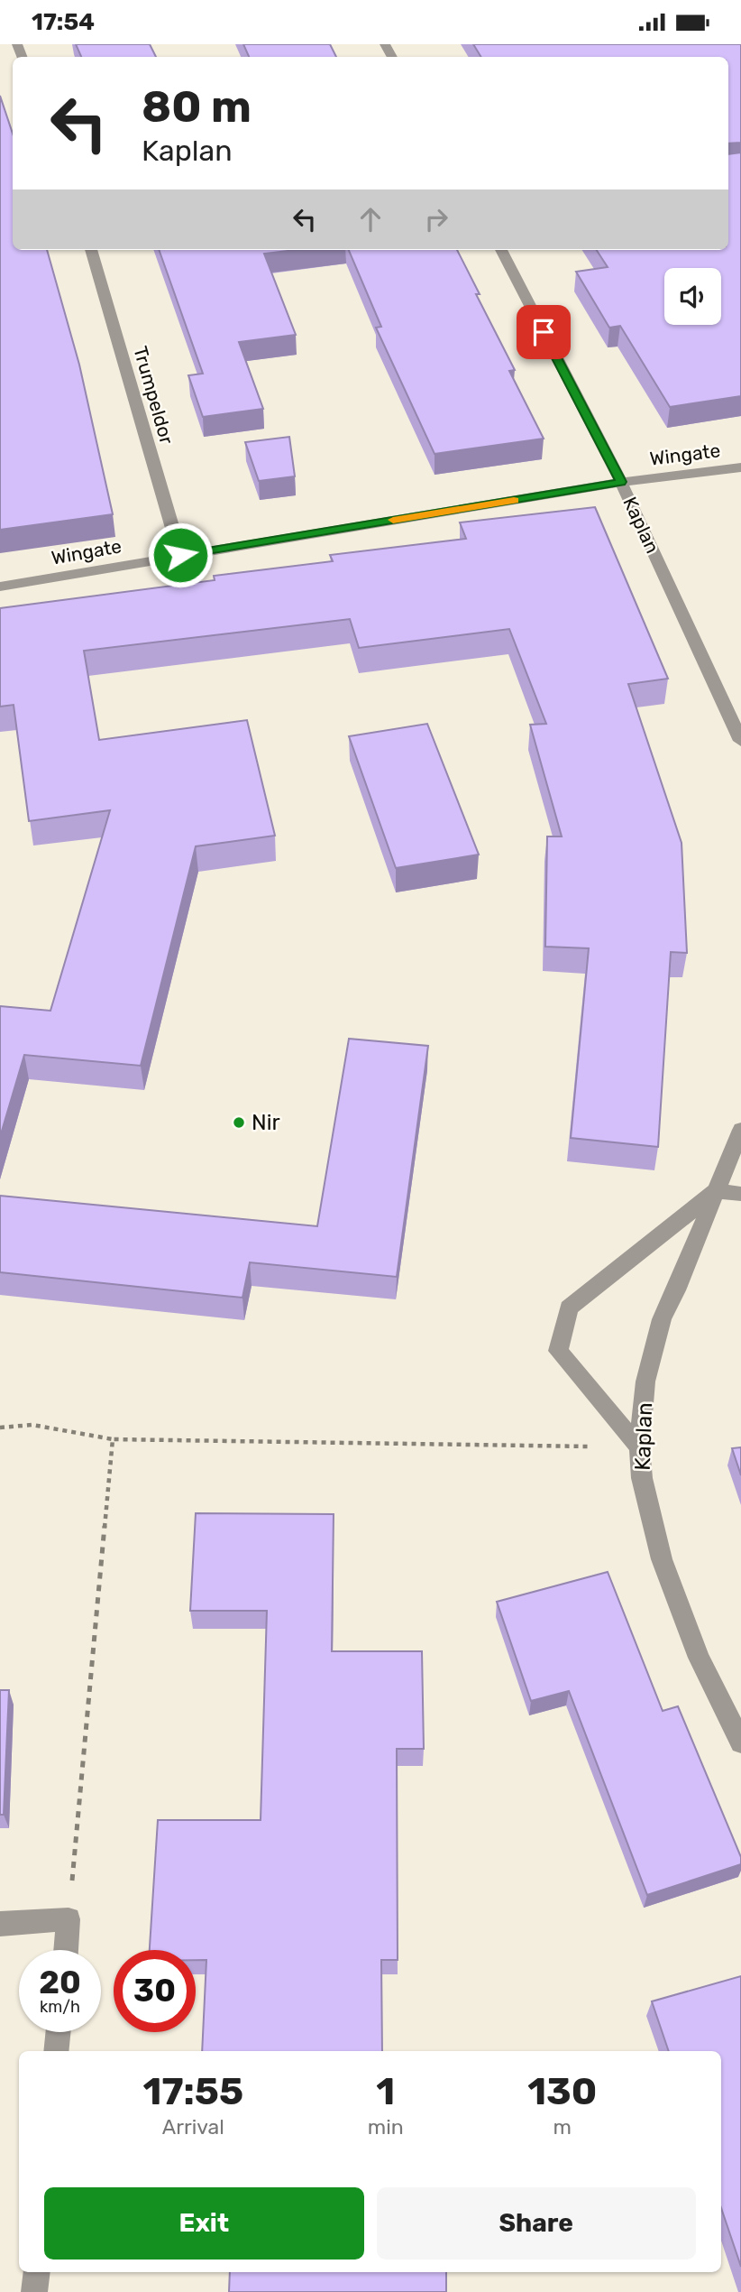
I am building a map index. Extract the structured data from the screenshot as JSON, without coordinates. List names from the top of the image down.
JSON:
{
  "streets": {
    "street": ["Trumpeldor", "Wingate", "Kaplan"]
  },
  "crossings": [
    ["Trumpeldor", "Wingate"],
    ["Wingate", "Kaplan"]
  ],
  "places": ["Nir"],
  "page": {
    "status": "17:54",
    "turn": ["80 m", "Kaplan"],
    "speed": "20 km/h",
    "limit": "30",
    "eta": [
      "17:55",
      "Arrival",
      "1",
      "min",
      "130",
      "m"
    ],
    "buttons": ["Exit", "Share"]
  }
}
